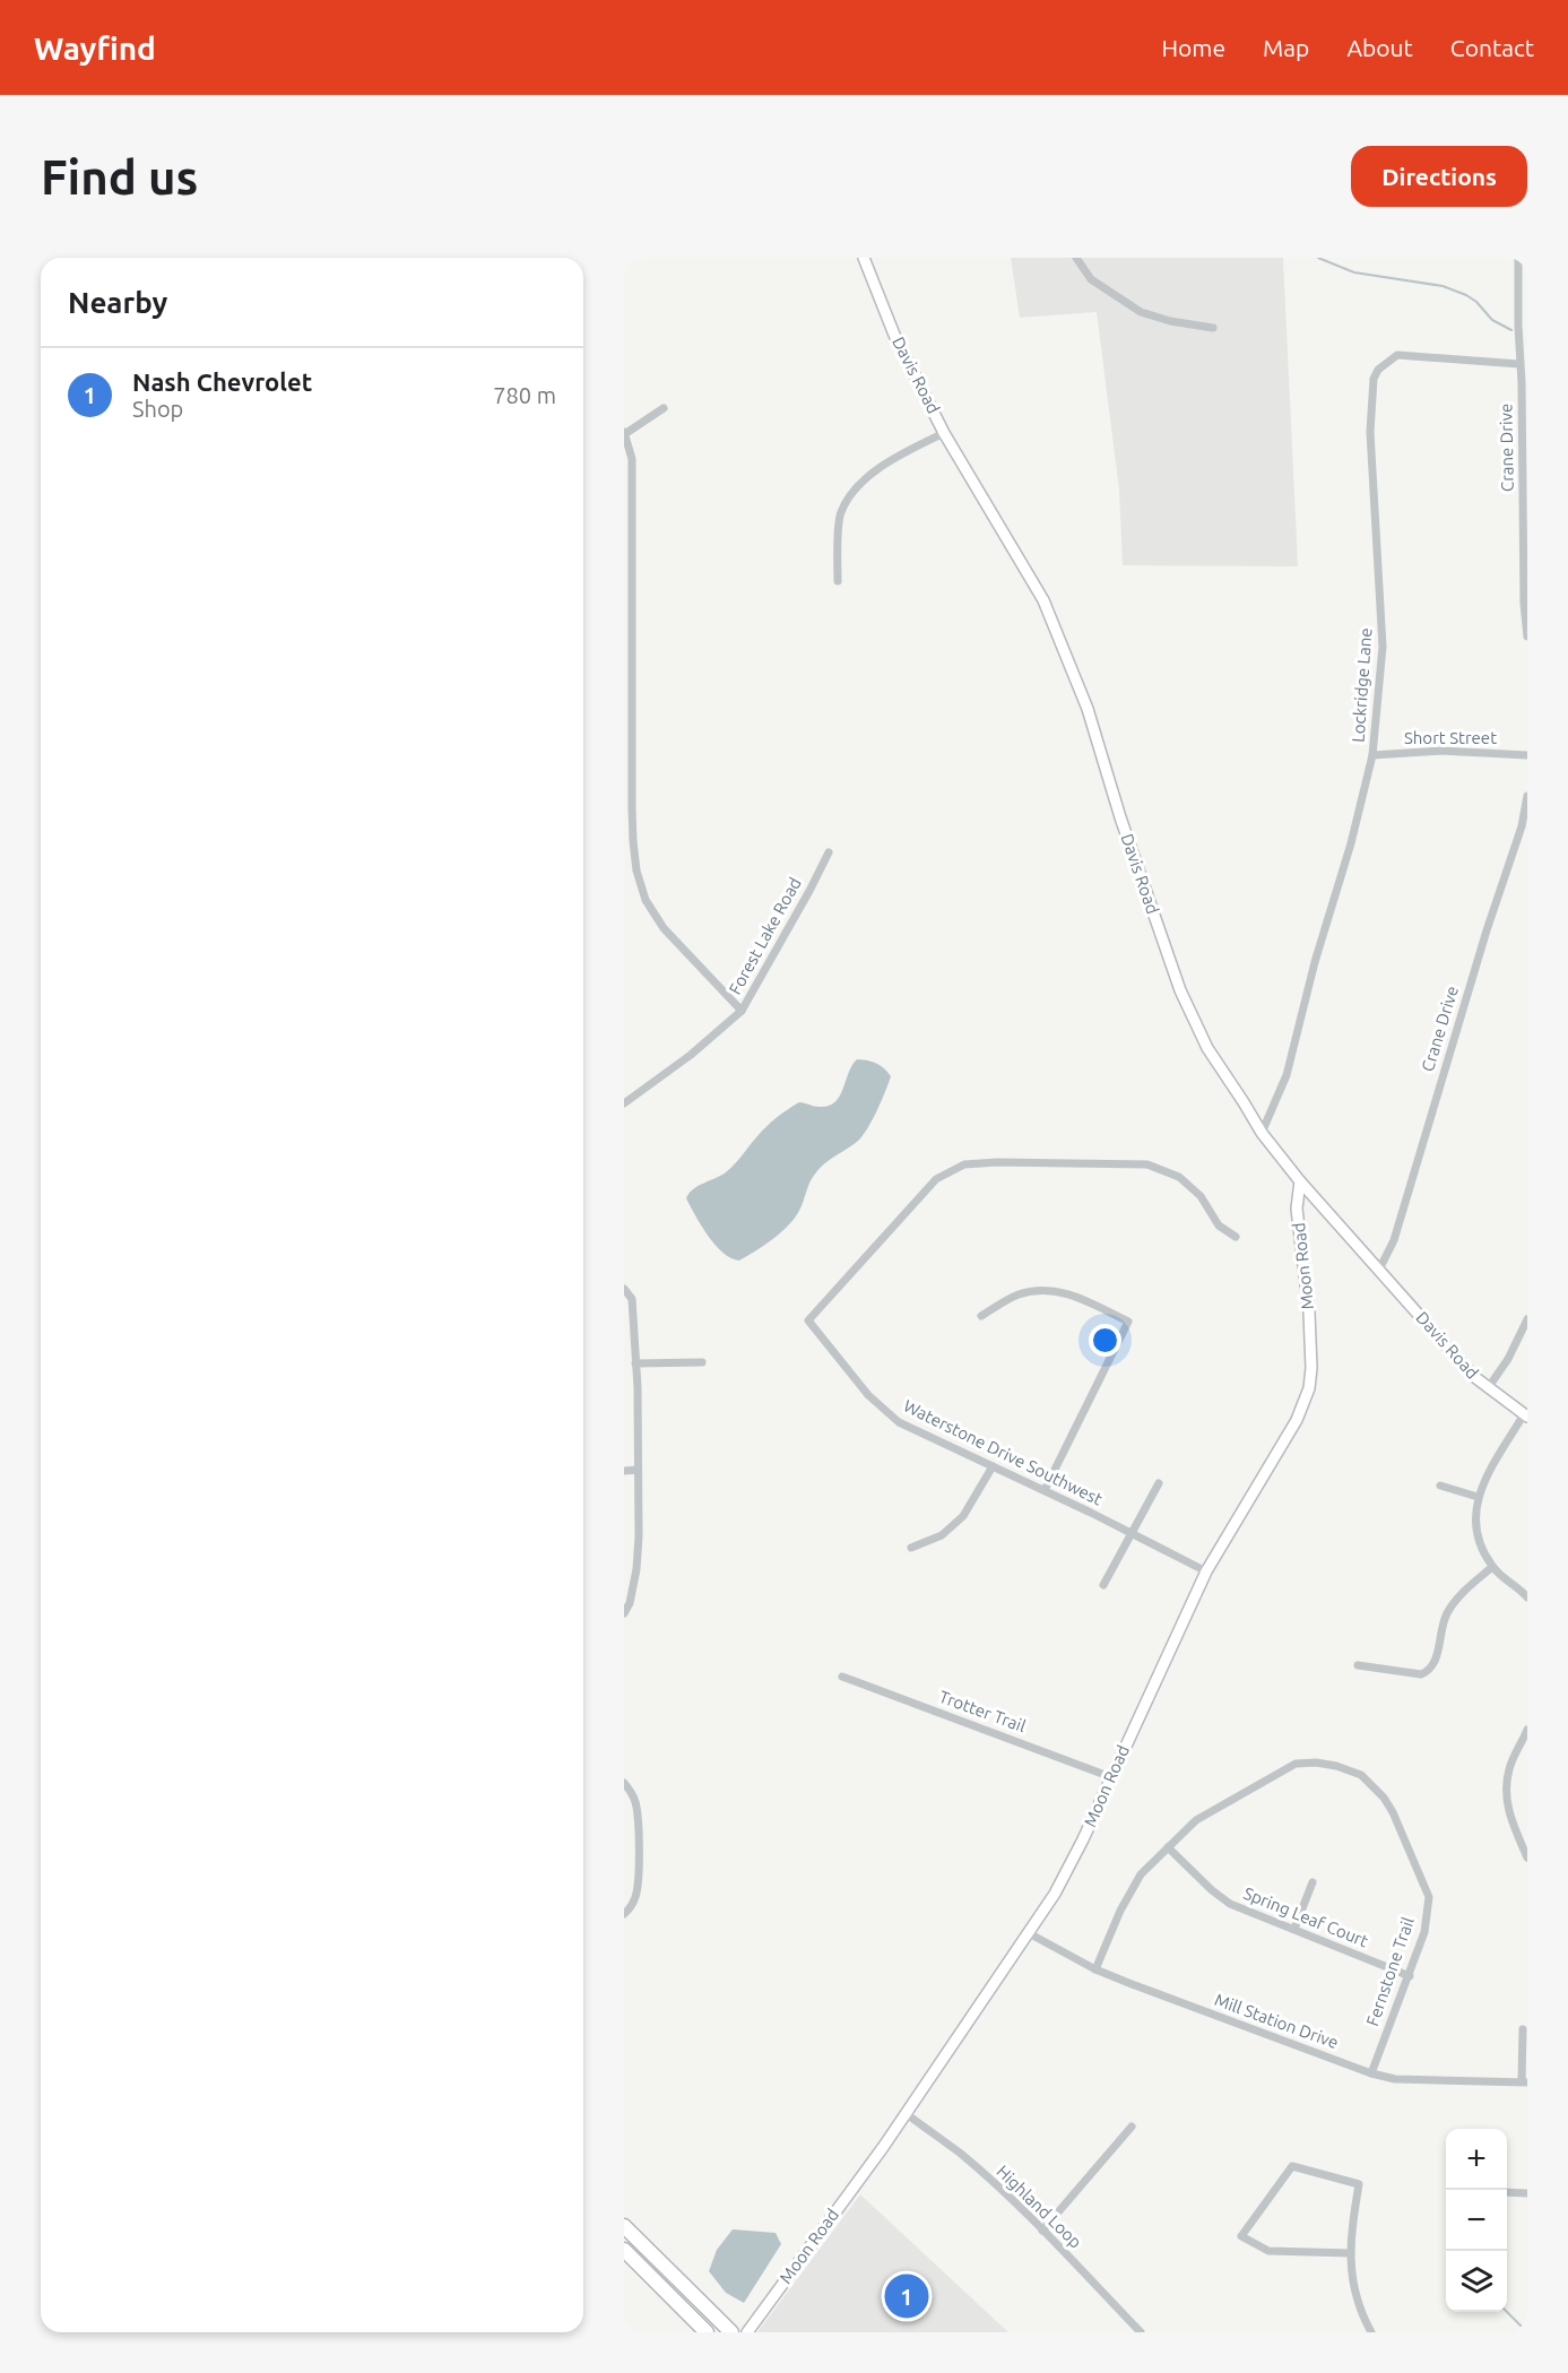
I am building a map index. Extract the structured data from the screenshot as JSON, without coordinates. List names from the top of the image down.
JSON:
{
  "streets": {
    "street": [
      "Davis Road",
      "Crane Drive",
      "Lockridge Lane",
      "Short Street",
      "Forest Lake Road",
      "Moon Road",
      "Waterstone Drive Southwest",
      "Trotter Trail",
      "Spring Leaf Court",
      "Fernstone Trail",
      "Mill Station Drive",
      "Highland Loop"
    ]
  },
  "crossings": [
    ["Davis Road", "Crane Drive"],
    ["Davis Road", "Lockridge Lane"],
    ["Davis Road", "Moon Road"],
    ["Crane Drive", "Lockridge Lane"],
    ["Lockridge Lane", "Short Street"],
    ["Moon Road", "Waterstone Drive Southwest"],
    ["Moon Road", "Trotter Trail"],
    ["Moon Road", "Mill Station Drive"],
    ["Moon Road", "Highland Loop"],
    ["Spring Leaf Court", "Fernstone Trail"],
    ["Fernstone Trail", "Mill Station Drive"]
  ],
  "page": {
    "header": "Wayfind",
    "nav": [
      "Home",
      "Map",
      "About",
      "Contact"
    ],
    "buttons": "Directions",
    "title": "Find us",
    "heading": "Nearby",
    "list": [
      {
        "mark": "1",
        "name": "Nash Chevrolet",
        "note": "Shop",
        "value": "780 m"
      }
    ],
    "map_buttons": ["+", "−"],
    "pins": "1"
  }
}
